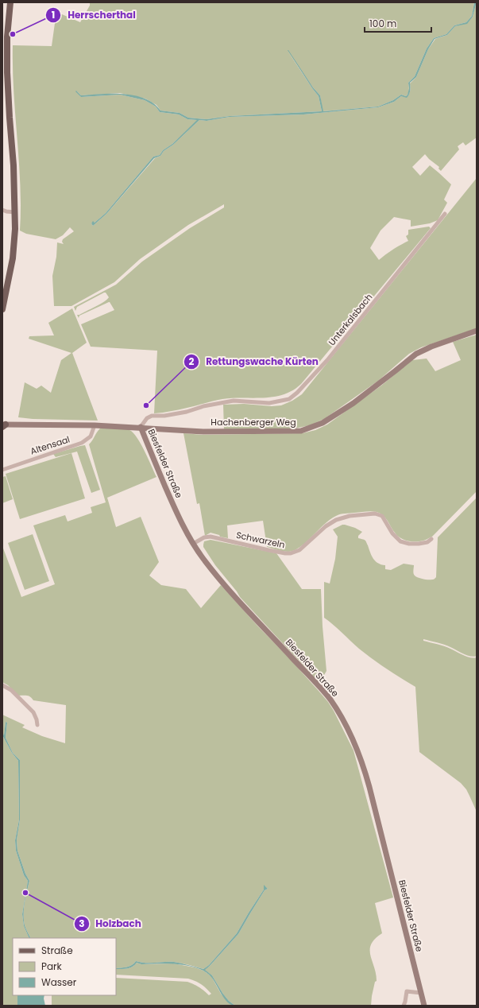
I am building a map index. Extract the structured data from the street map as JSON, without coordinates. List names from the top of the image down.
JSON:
{
  "streets": {
    "street": [
      "Unterkalsbach",
      "Hachenberger Weg",
      "Altensaal",
      "Biesfelder Straße",
      "Schwarzeln"
    ]
  },
  "crossings": [
    ["Unterkalsbach", "Hachenberger Weg"],
    ["Unterkalsbach", "Biesfelder Straße"],
    ["Hachenberger Weg", "Altensaal"],
    ["Hachenberger Weg", "Biesfelder Straße"],
    ["Biesfelder Straße", "Schwarzeln"]
  ],
  "places": ["Herrscherthal", "Rettungswache Kürten", "Holzbach"],
  "legend": ["Straße", "Park", "Wasser"],
  "scale_bar": "100 m"
}
